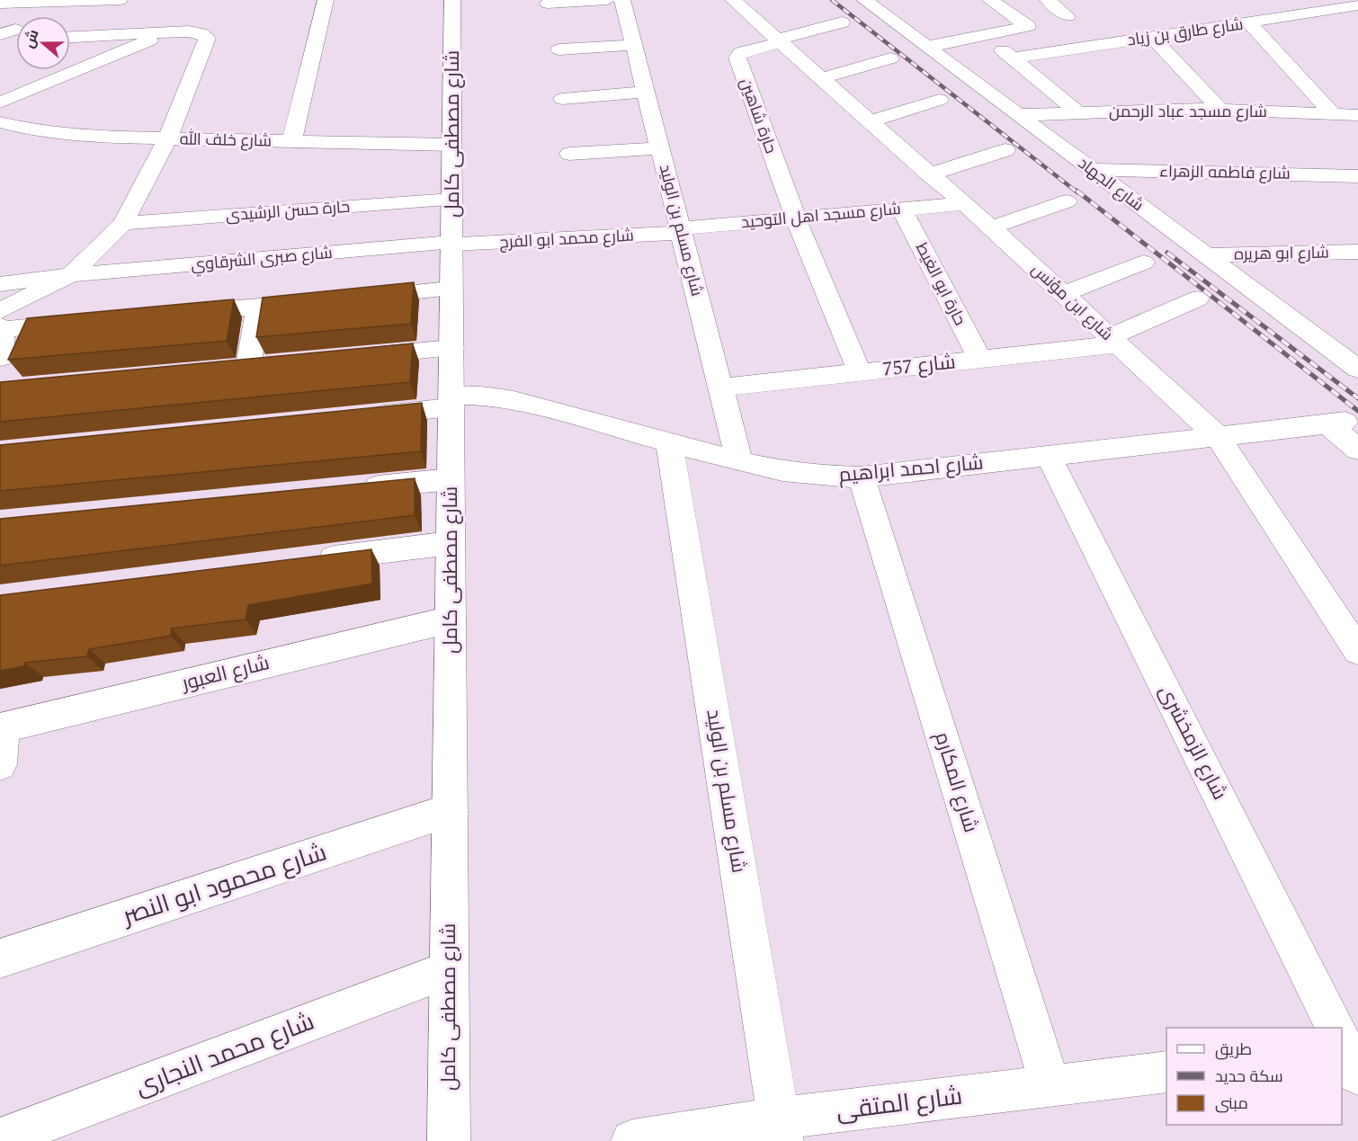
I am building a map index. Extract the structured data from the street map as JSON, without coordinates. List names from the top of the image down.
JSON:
{
  "streets": {
    "street": [
      "شارع طارق بن زياد",
      "شارع مسجد عباد الرحمن",
      "حارة شاهين",
      "شارع مصطفى كامل",
      "شارع خلف الله",
      "شارع فاطمه الزهراء",
      "شارع الجهاد",
      "حارة حسن الرشيدى",
      "شارع مسجد اهل التوحيد",
      "شارع مسلم بن الوليد",
      "شارع محمد ابو الفرج",
      "شارع ابو هريره",
      "شارع صبرى الشرقاوي",
      "حارة ابو الغيط",
      "شارع ابن مؤنس",
      "شارع 757",
      "شارع احمد ابراهيم",
      "شارع العبور",
      "شارع الزمخشرى",
      "شارع المكارم",
      "شارع محمود ابو النصر",
      "شارع محمد النجارى",
      "شارع المتقى"
    ]
  },
  "crossings": [
    ["شارع مسجد عباد الرحمن", "شارع الجهاد"],
    ["حارة شاهين", "شارع مسجد اهل التوحيد"],
    ["حارة شاهين", "شارع ابن مؤنس"],
    ["شارع مصطفى كامل", "شارع خلف الله"],
    ["شارع مصطفى كامل", "حارة حسن الرشيدى"],
    ["شارع مصطفى كامل", "شارع محمد ابو الفرج"],
    ["شارع مصطفى كامل", "شارع صبرى الشرقاوي"],
    ["شارع مصطفى كامل", "شارع احمد ابراهيم"],
    ["شارع مصطفى كامل", "شارع العبور"],
    ["شارع مصطفى كامل", "شارع محمود ابو النصر"],
    ["شارع مصطفى كامل", "شارع محمد النجارى"],
    ["شارع فاطمه الزهراء", "شارع الجهاد"],
    ["شارع الجهاد", "شارع ابو هريره"],
    ["شارع مسجد اهل التوحيد", "شارع مسلم بن الوليد"],
    ["شارع مسجد اهل التوحيد", "شارع محمد ابو الفرج"],
    ["شارع مسجد اهل التوحيد", "حارة ابو الغيط"],
    ["شارع مسجد اهل التوحيد", "شارع ابن مؤنس"],
    ["شارع مسلم بن الوليد", "شارع محمد ابو الفرج"],
    ["شارع مسلم بن الوليد", "شارع 757"],
    ["شارع مسلم بن الوليد", "شارع احمد ابراهيم"],
    ["شارع مسلم بن الوليد", "شارع المتقى"],
    ["شارع محمد ابو الفرج", "شارع صبرى الشرقاوي"],
    ["حارة ابو الغيط", "شارع 757"],
    ["شارع ابن مؤنس", "شارع 757"],
    ["شارع ابن مؤنس", "شارع احمد ابراهيم"],
    ["شارع احمد ابراهيم", "شارع الزمخشرى"],
    ["شارع احمد ابراهيم", "شارع المكارم"],
    ["شارع المكارم", "شارع المتقى"]
  ],
  "legend": ["طريق", "سكة حديد", "مبنى"],
  "north": "left"
}
